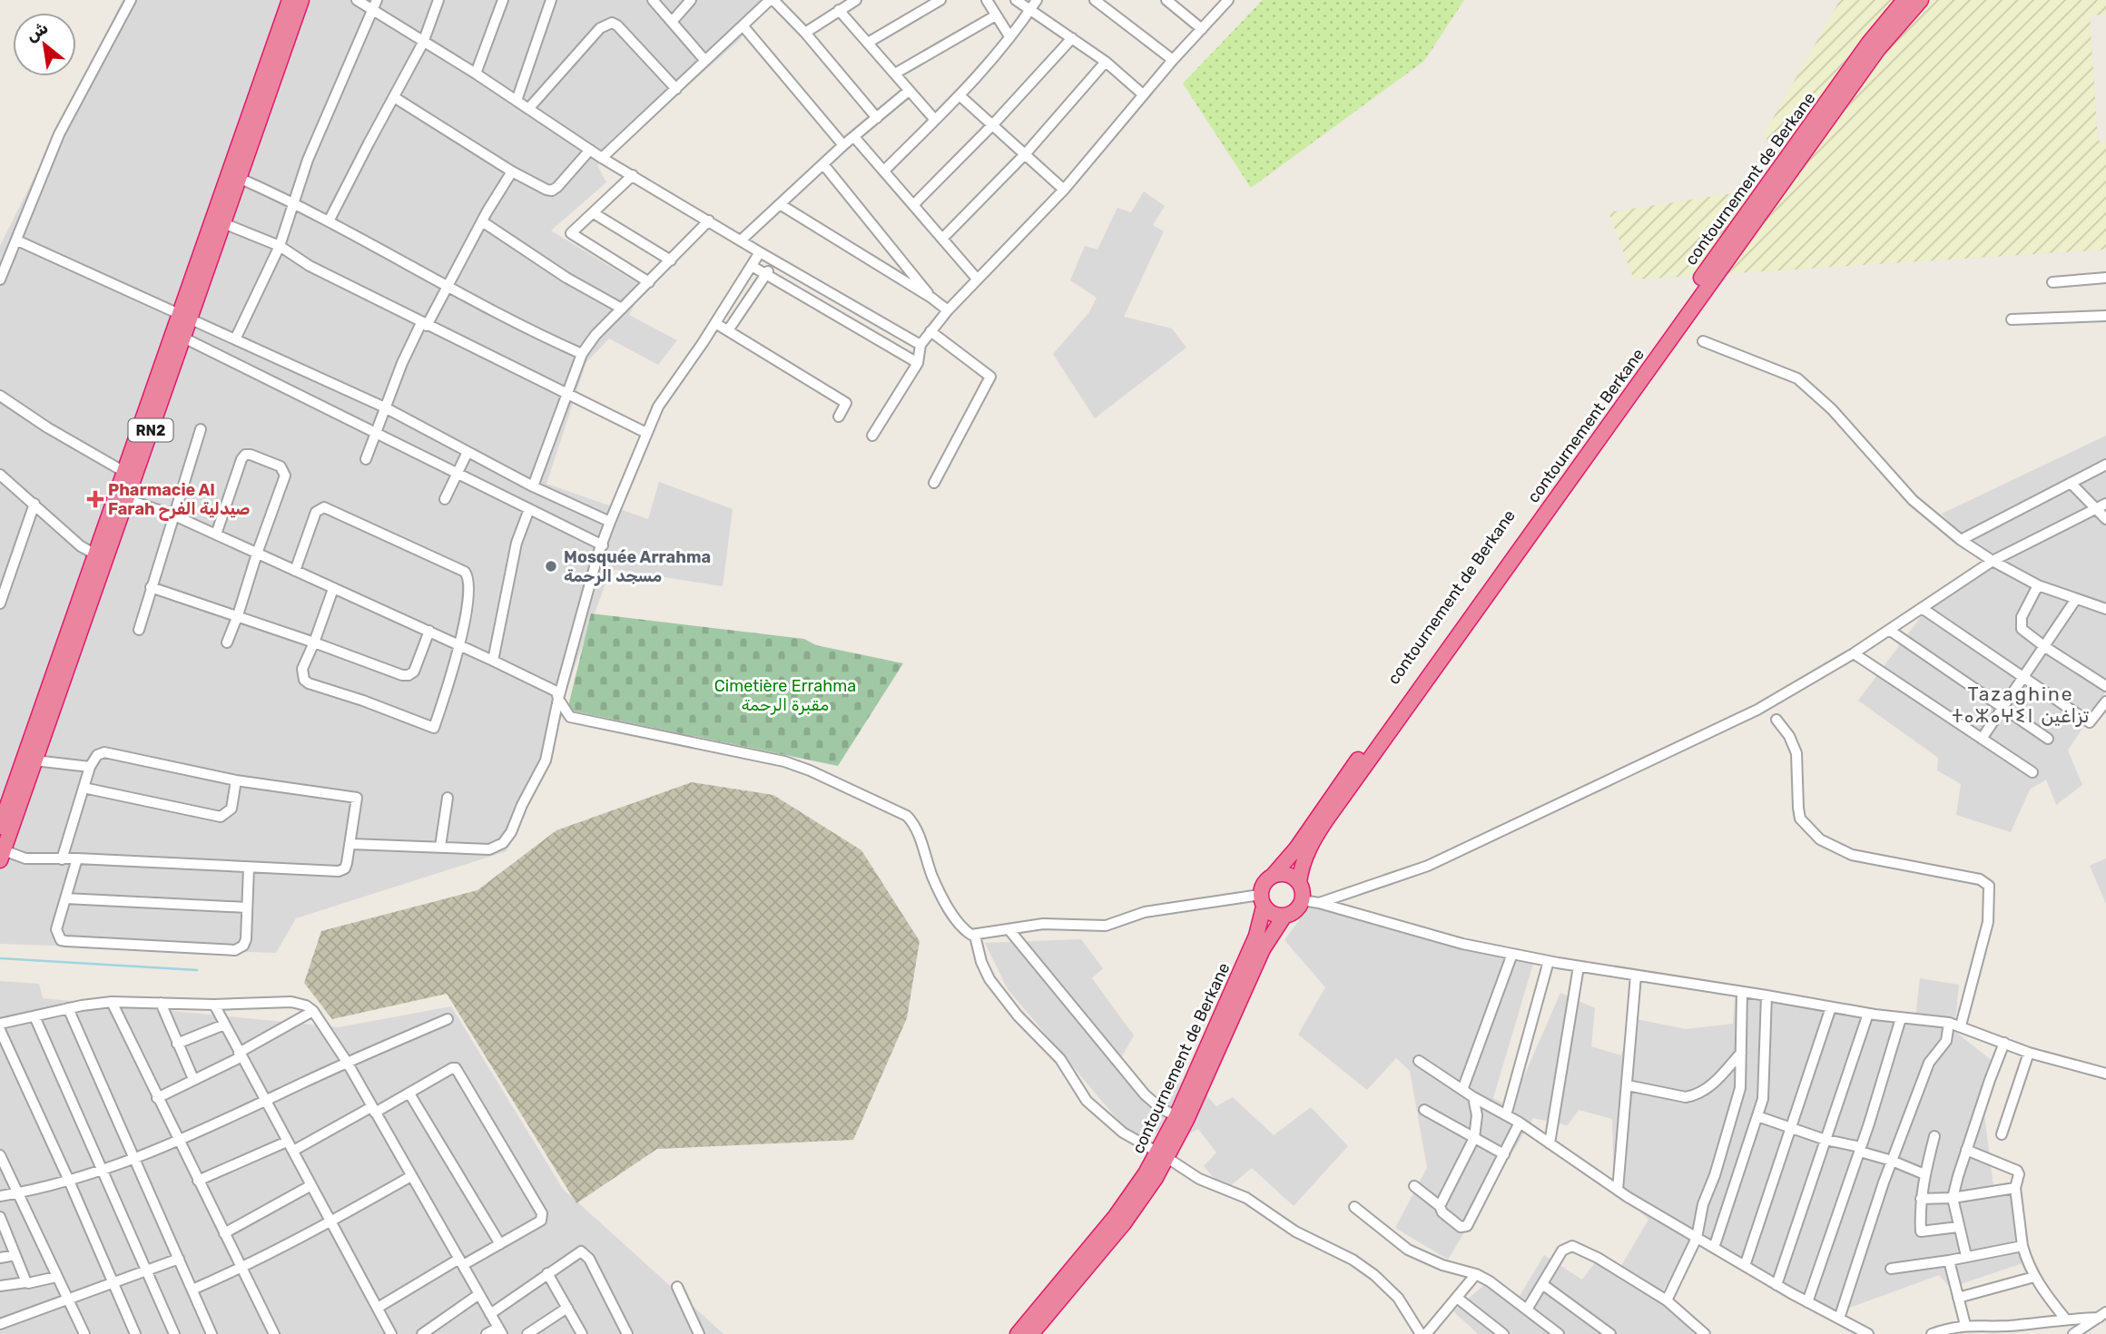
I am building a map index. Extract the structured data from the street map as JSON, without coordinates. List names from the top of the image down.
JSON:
{
  "streets": {
    "highway": ["contournement de Berkane", "contournement Berkane", "RN2"]
  },
  "crossings": [
    ["contournement de Berkane", "contournement Berkane"]
  ],
  "districts": ["Tazaghine ⵜⴰⵣⴰⵖⵉⵏ تزاغين"],
  "parks": ["Cimetière Errahma مقبرة الرحمة"],
  "places": {
    "health": ["Pharmacie Al Farah صيدلية الفرح"],
    "other": ["Mosquée Arrahma مسجد الرحمة"]
  },
  "north": "top left"
}
